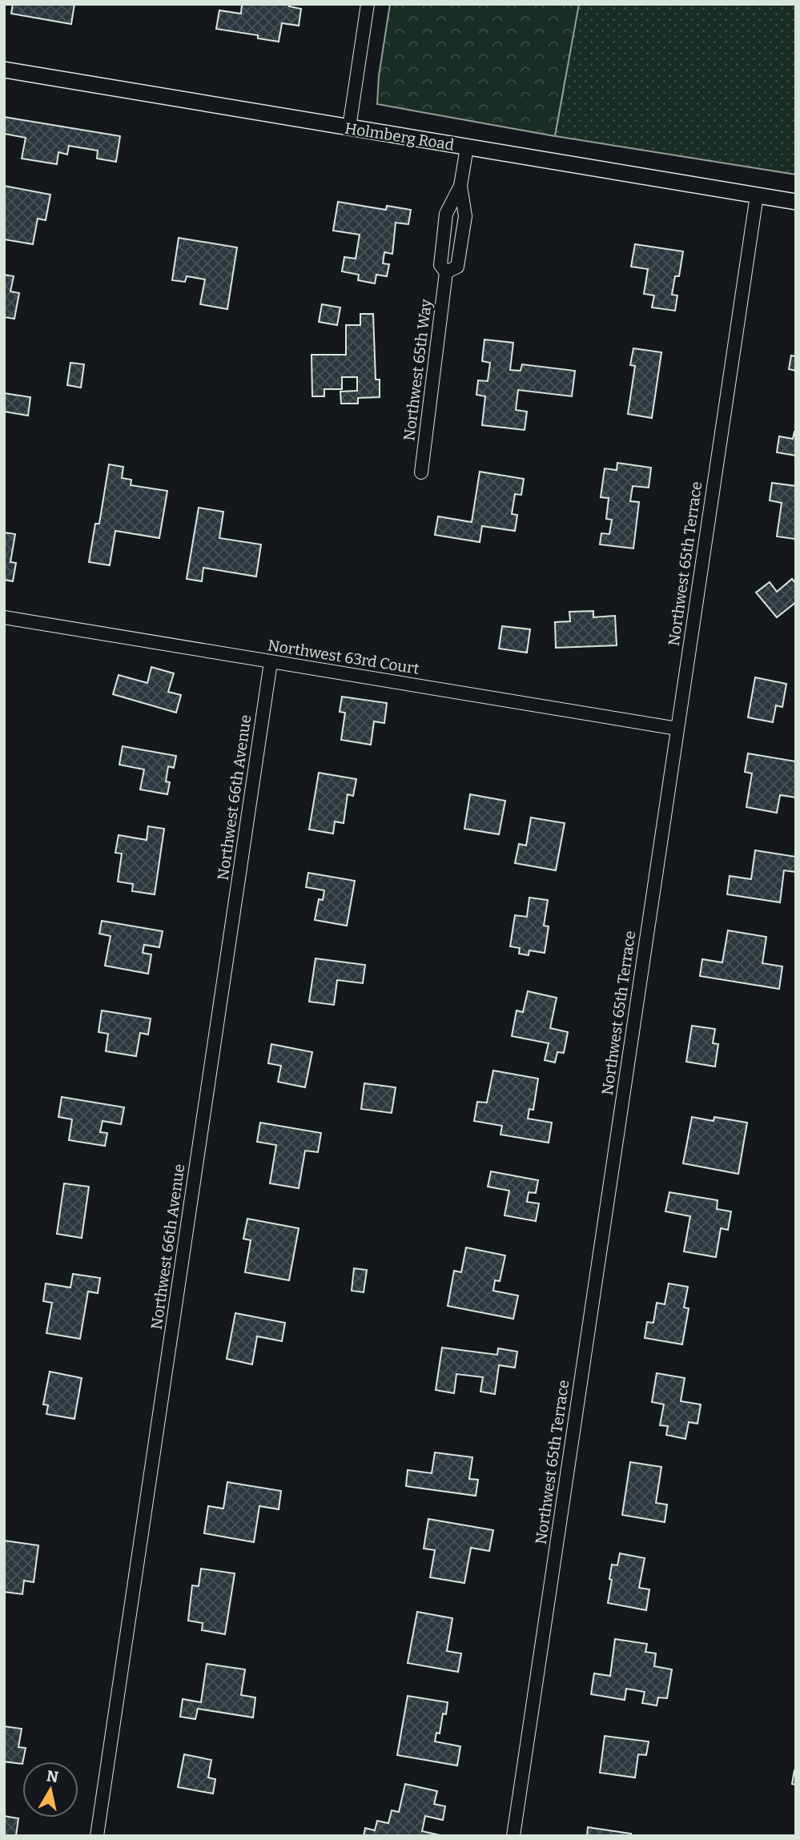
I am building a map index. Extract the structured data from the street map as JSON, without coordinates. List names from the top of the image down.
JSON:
{
  "streets": {
    "street": [
      "Holmberg Road",
      "Northwest 65th Way",
      "Northwest 65th Terrace",
      "Northwest 63rd Court",
      "Northwest 66th Avenue"
    ]
  },
  "crossings": [
    ["Holmberg Road", "Northwest 65th Way"],
    ["Holmberg Road", "Northwest 65th Terrace"],
    ["Northwest 65th Terrace", "Northwest 63rd Court"],
    ["Northwest 63rd Court", "Northwest 66th Avenue"]
  ],
  "north": "top"
}
